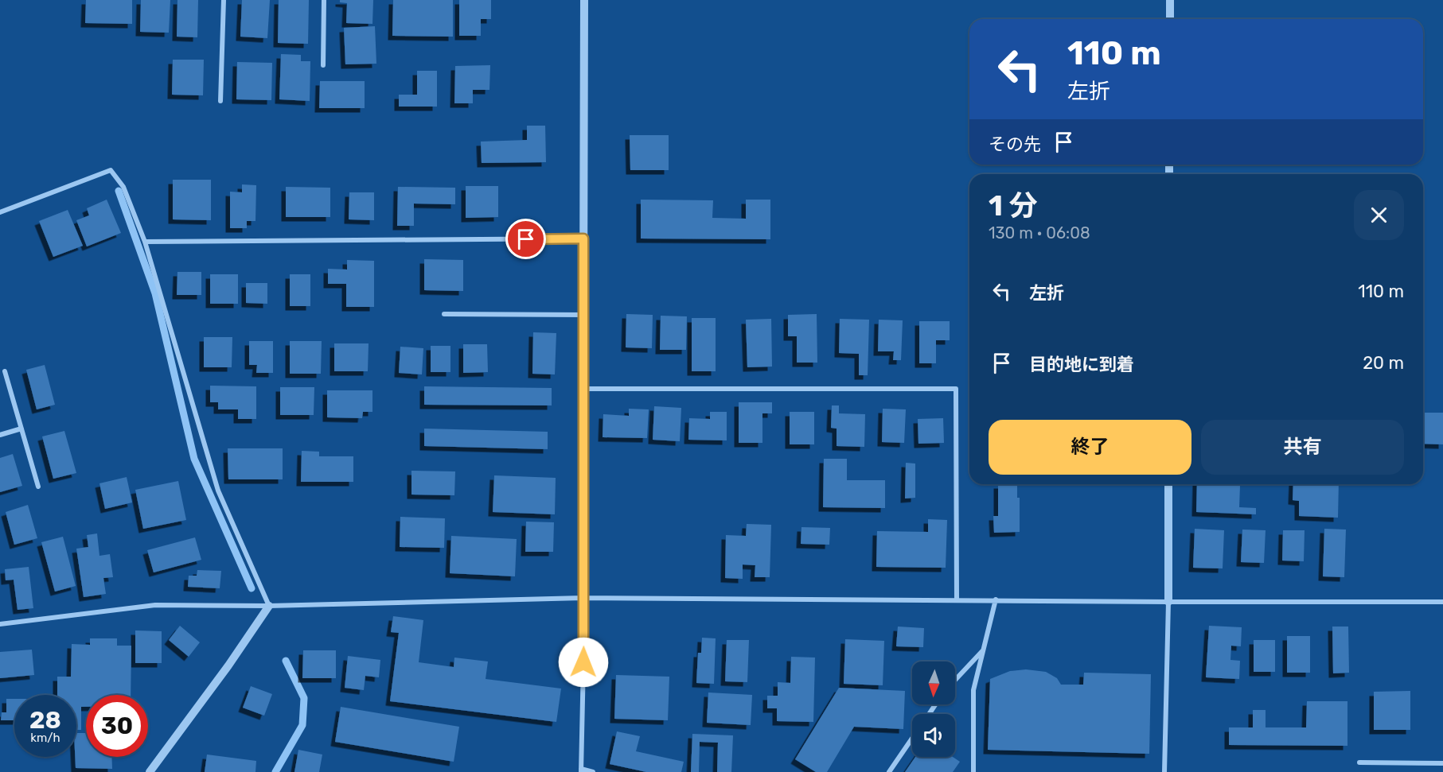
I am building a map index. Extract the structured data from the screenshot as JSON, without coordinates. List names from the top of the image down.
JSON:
{
  "north": "bottom",
  "page": {
    "turn": ["110 m", "左折"],
    "then": "その先",
    "heading": ["1 分", "130 m · 06:08"],
    "list": [
      {
        "name": "左折",
        "value": "110 m"
      },
      {
        "name": "目的地に到着",
        "value": "20 m"
      }
    ],
    "buttons": ["終了", "共有"],
    "speed": "28 km/h",
    "limit": "30"
  }
}
